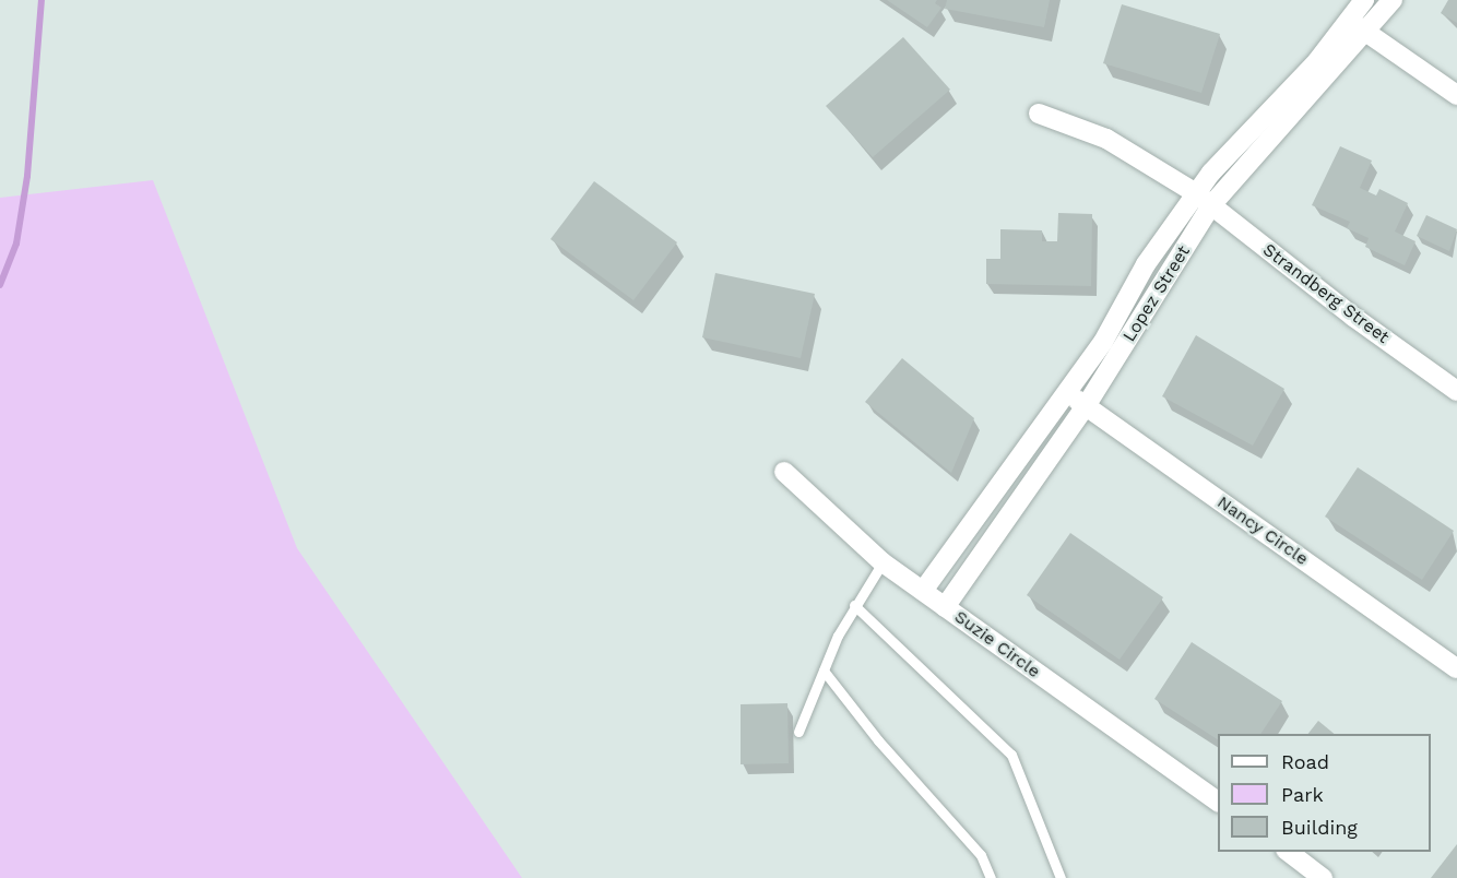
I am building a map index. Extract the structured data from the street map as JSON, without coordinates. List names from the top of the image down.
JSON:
{
  "streets": {
    "street": [
      "Lopez Street",
      "Strandberg Street",
      "Nancy Circle",
      "Suzie Circle"
    ]
  },
  "crossings": [
    ["Lopez Street", "Strandberg Street"],
    ["Lopez Street", "Nancy Circle"],
    ["Lopez Street", "Suzie Circle"]
  ],
  "legend": ["Road", "Park", "Building"]
}
